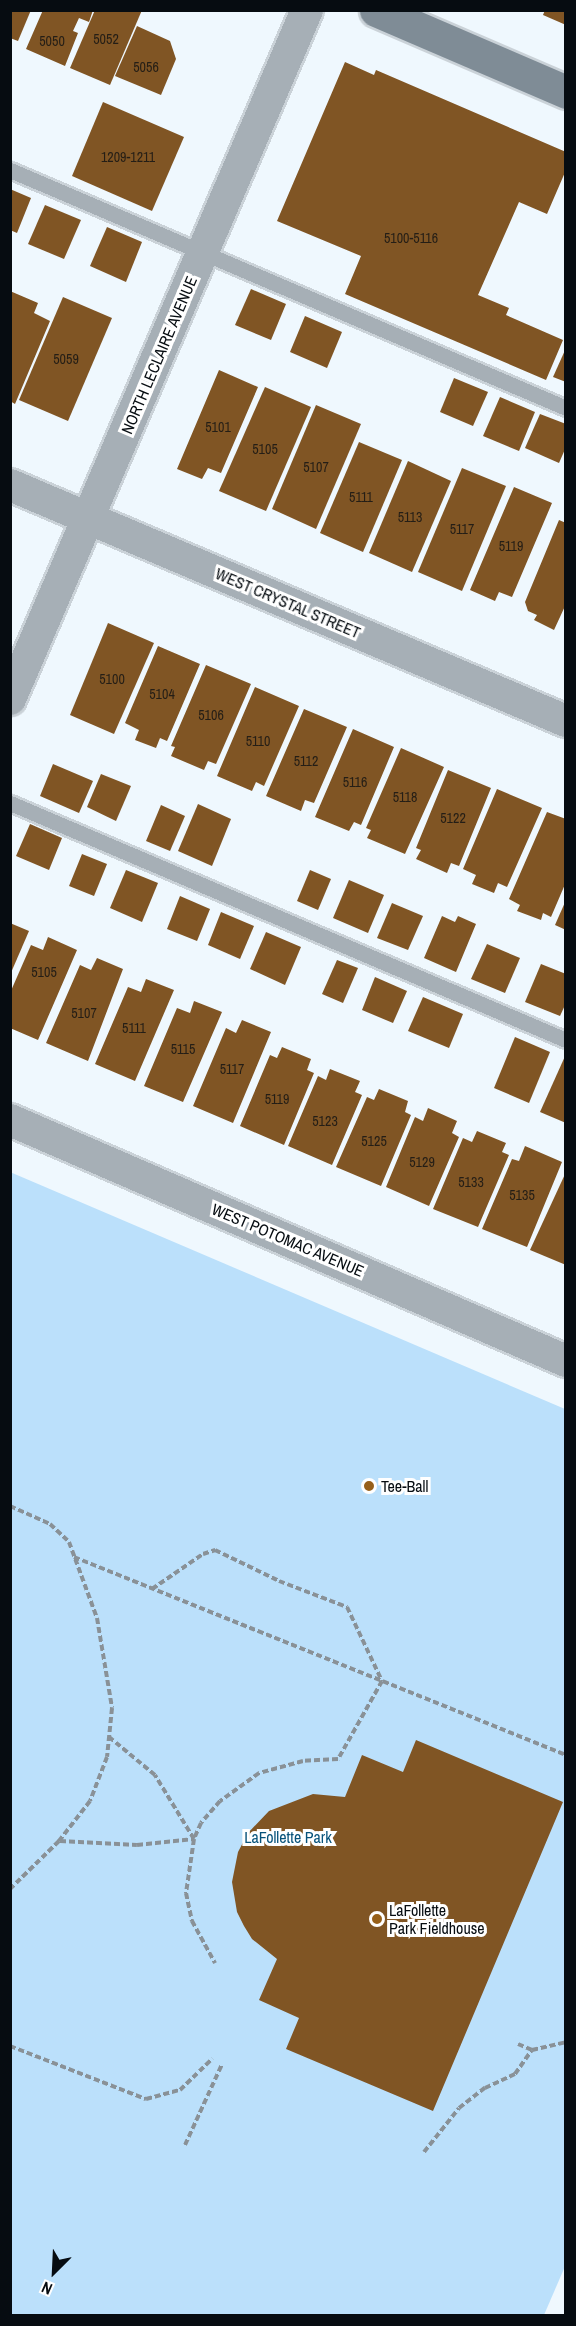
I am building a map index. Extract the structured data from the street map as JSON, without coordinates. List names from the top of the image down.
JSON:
{
  "streets": {
    "street": ["NORTH LECLAIRE AVENUE", "WEST CRYSTAL STREET", "WEST POTOMAC AVENUE"]
  },
  "crossings": [
    ["NORTH LECLAIRE AVENUE", "WEST CRYSTAL STREET"]
  ],
  "parks": ["LaFollette Park"],
  "places": ["Tee-Ball", "LaFollette Park Fieldhouse"],
  "house_numbers": [
    "5052",
    "5050",
    "5056",
    "1209-1211",
    "5100-5116",
    "5059",
    "5101",
    "5105",
    "5107",
    "5111",
    "5113",
    "5117",
    "5119",
    "5100",
    "5104",
    "5106",
    "5110",
    "5112",
    "5116",
    "5118",
    "5122",
    "5105",
    "5107",
    "5111",
    "5115",
    "5117",
    "5119",
    "5123",
    "5125",
    "5129",
    "5133",
    "5135"
  ],
  "north": "bottom left"
}
